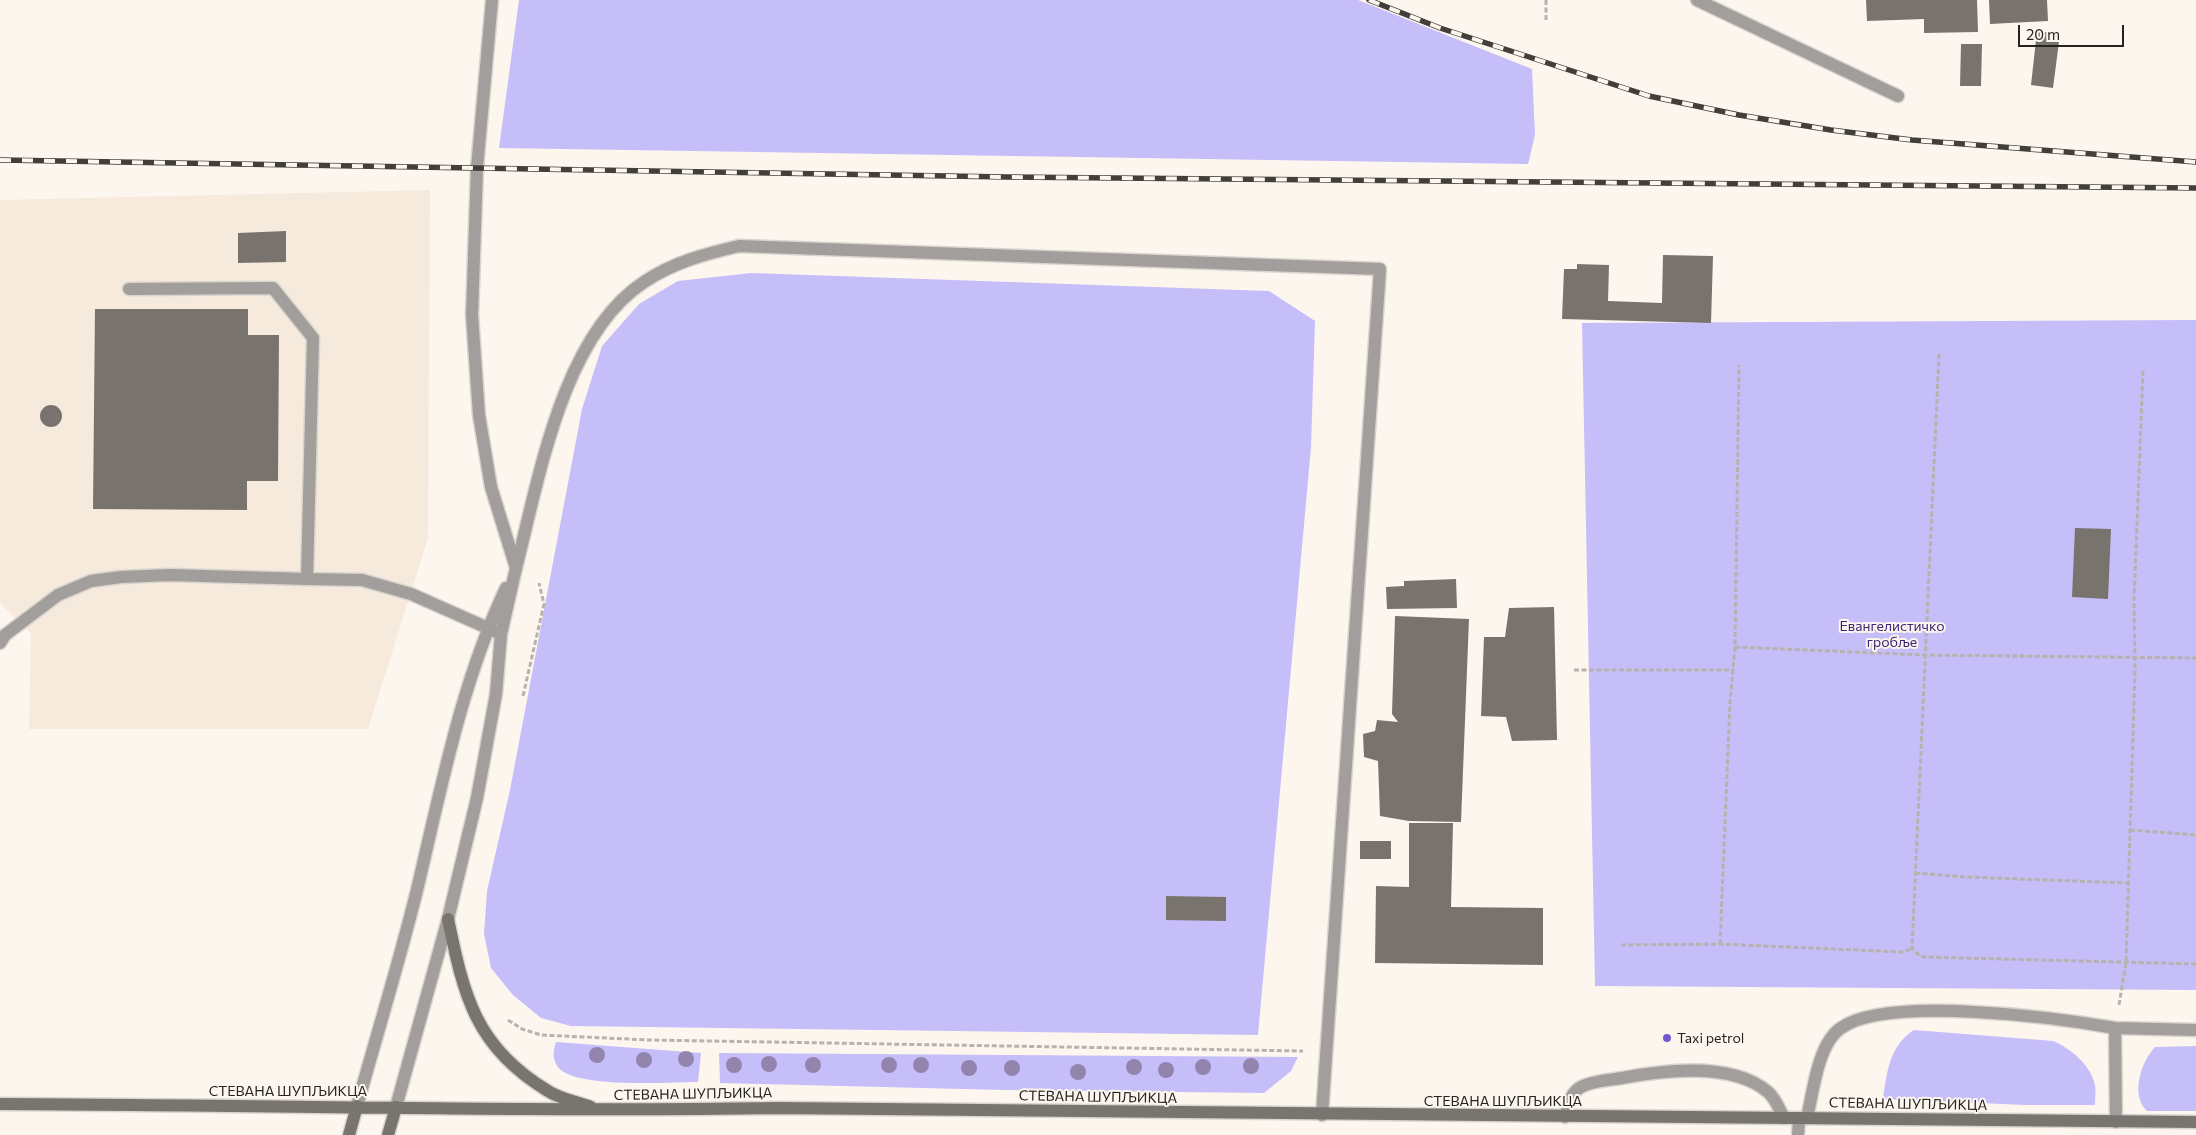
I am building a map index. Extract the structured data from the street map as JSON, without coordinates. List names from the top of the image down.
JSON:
{
  "streets": {
    "main road": ["СТЕВАНА ШУПЉИКЦА"]
  },
  "parks": ["Евангелистичко гробље"],
  "places": ["Taxi petrol"],
  "scale_bar": "20 m"
}
